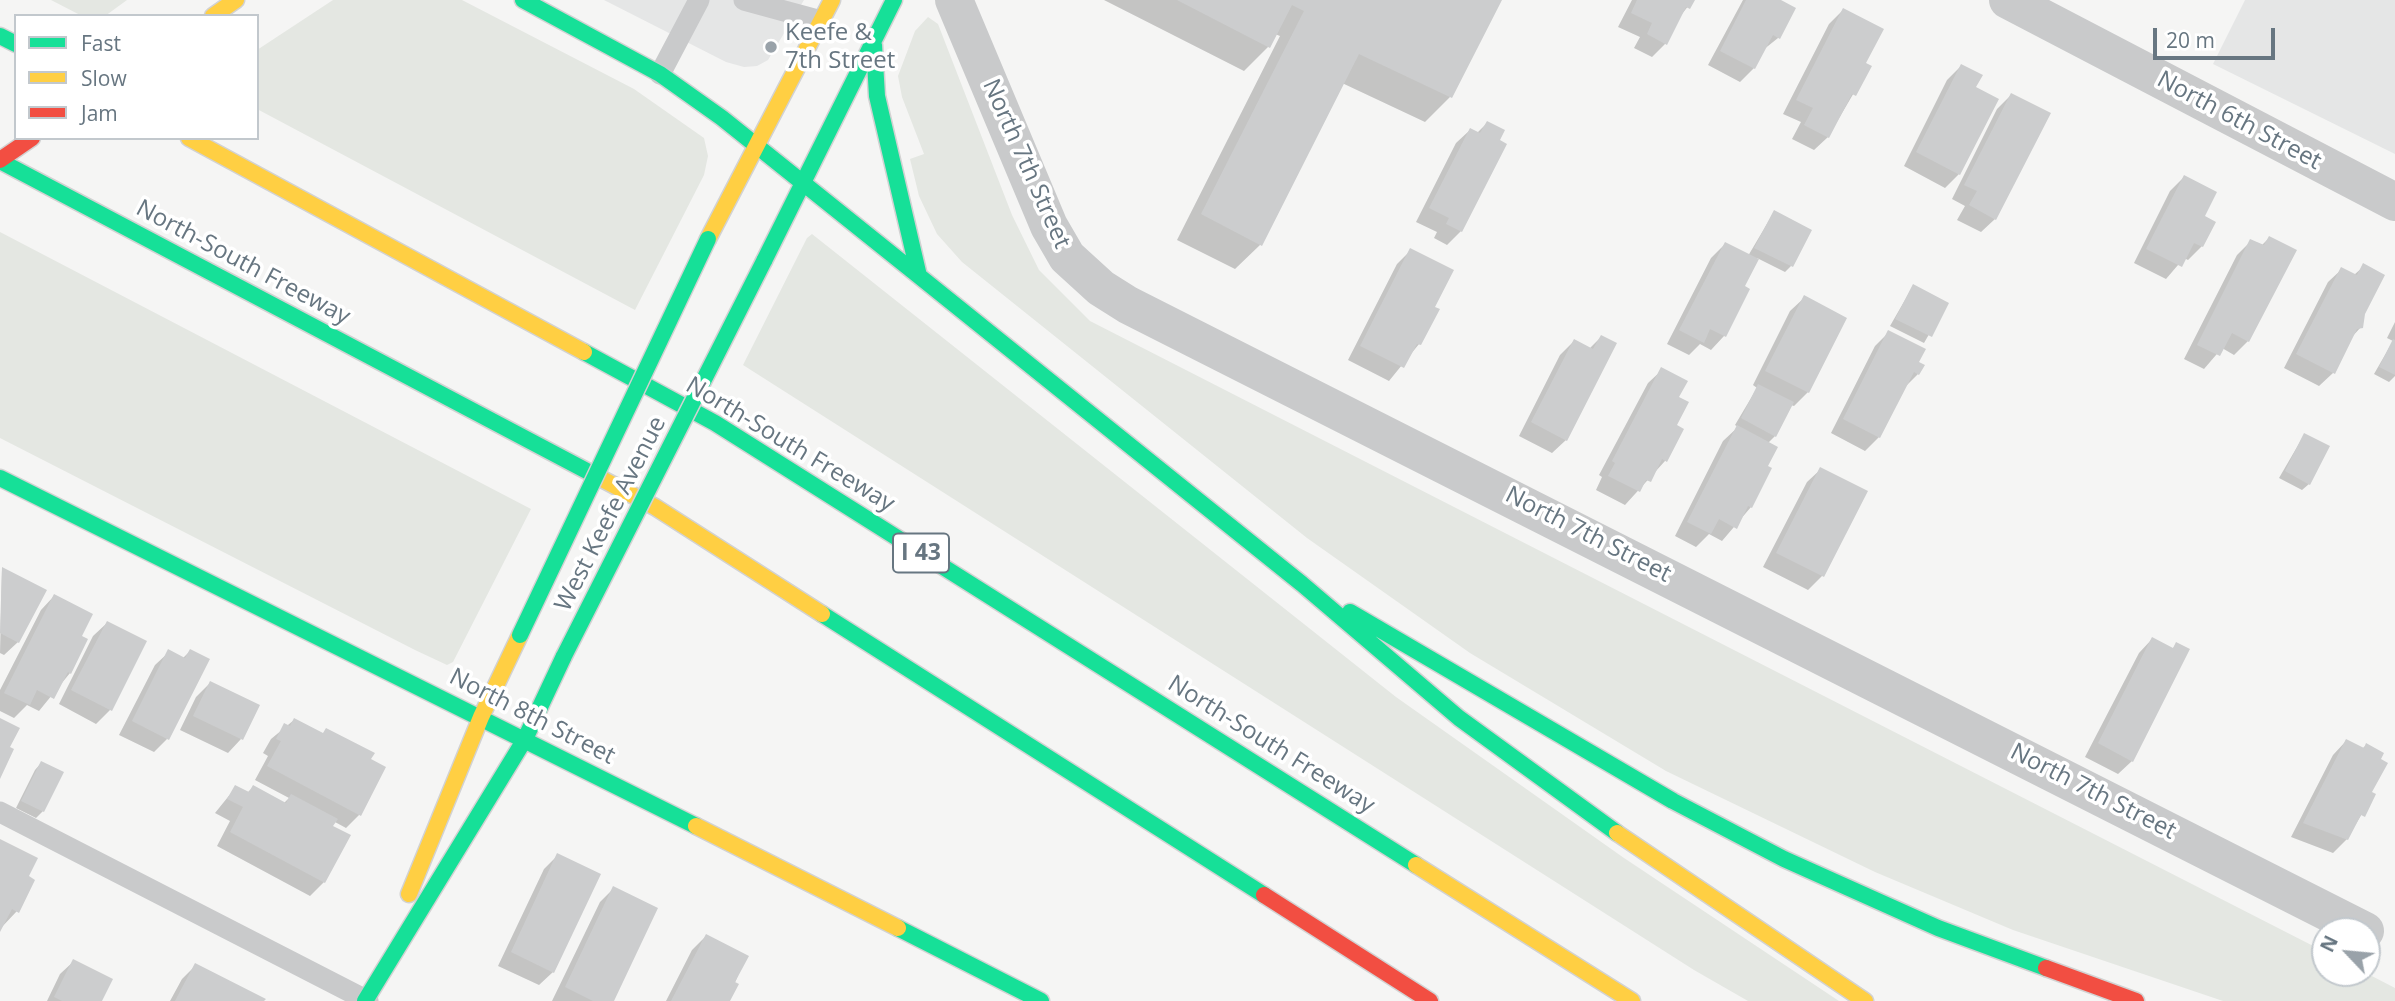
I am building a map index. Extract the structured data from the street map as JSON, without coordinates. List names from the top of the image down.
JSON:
{
  "streets": {
    "main road": [
      "North-South Freeway",
      "West Keefe Avenue",
      "I 43",
      "North 8th Street"
    ],
    "street": ["North 6th Street", "North 7th Street"]
  },
  "crossings": [
    ["West Keefe Avenue", "North 8th Street"]
  ],
  "places": ["Keefe & 7th Street"],
  "legend": ["Fast", "Slow", "Jam"],
  "scale_bar": "20 m",
  "north": "top left"
}
